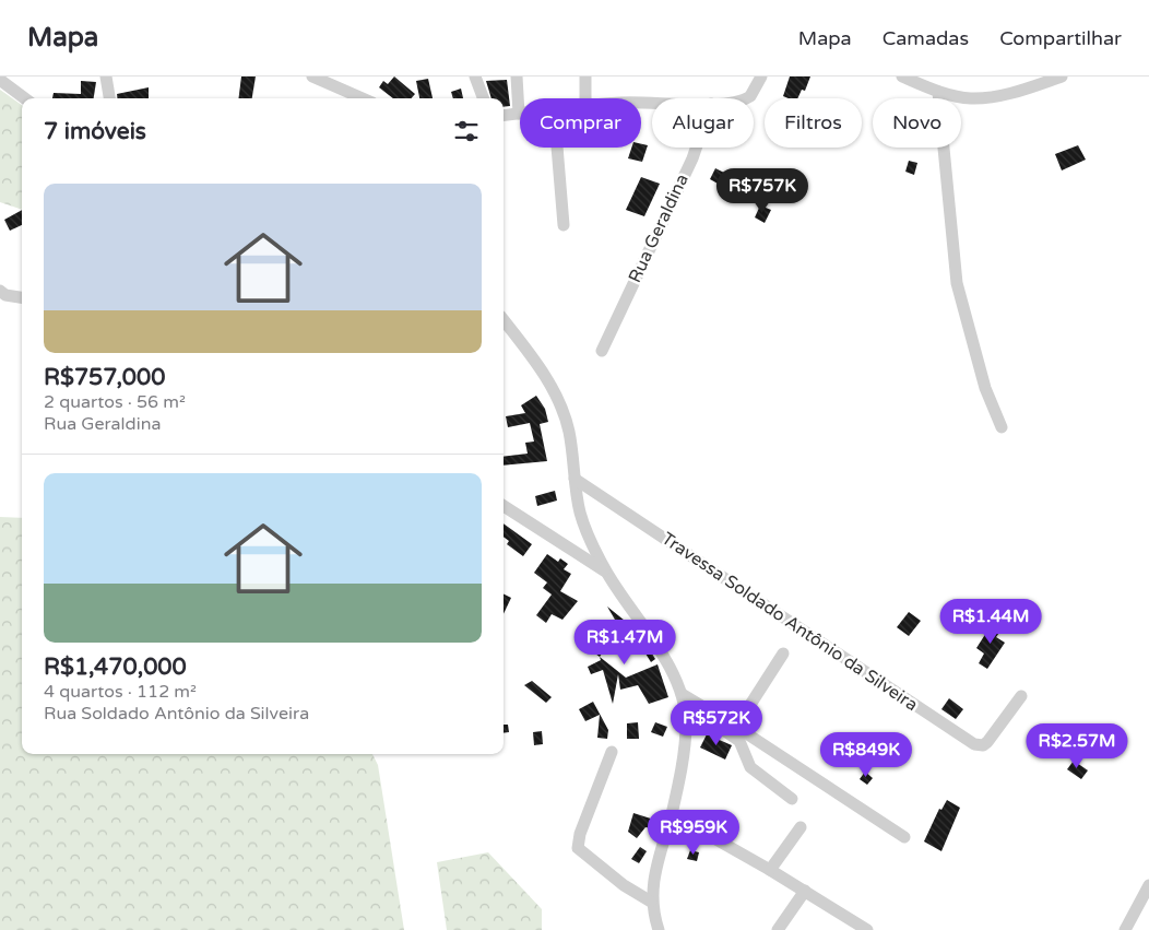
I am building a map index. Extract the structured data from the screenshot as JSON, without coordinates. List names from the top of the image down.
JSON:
{
  "streets": {
    "street": ["Rua Geraldina", "Travessa Soldado Antônio da Silveira"]
  },
  "page": {
    "header": "Mapa",
    "nav": ["Mapa", "Camadas", "Compartilhar"],
    "chip": [
      "Comprar",
      "Alugar",
      "Filtros",
      "Novo"
    ],
    "heading": "7 imóveis",
    "list": [
      {
        "name": "R$757,000",
        "note": "2 quartos · 56 m² · Rua Geraldina"
      },
      {
        "name": "R$1,470,000",
        "note": "4 quartos · 112 m² · Rua Soldado Antônio da Silveira"
      }
    ],
    "price": [
      "R$757K",
      "R$1.44M",
      "R$1.47M",
      "R$572K",
      "R$2.57M",
      "R$849K",
      "R$959K"
    ]
  }
}
